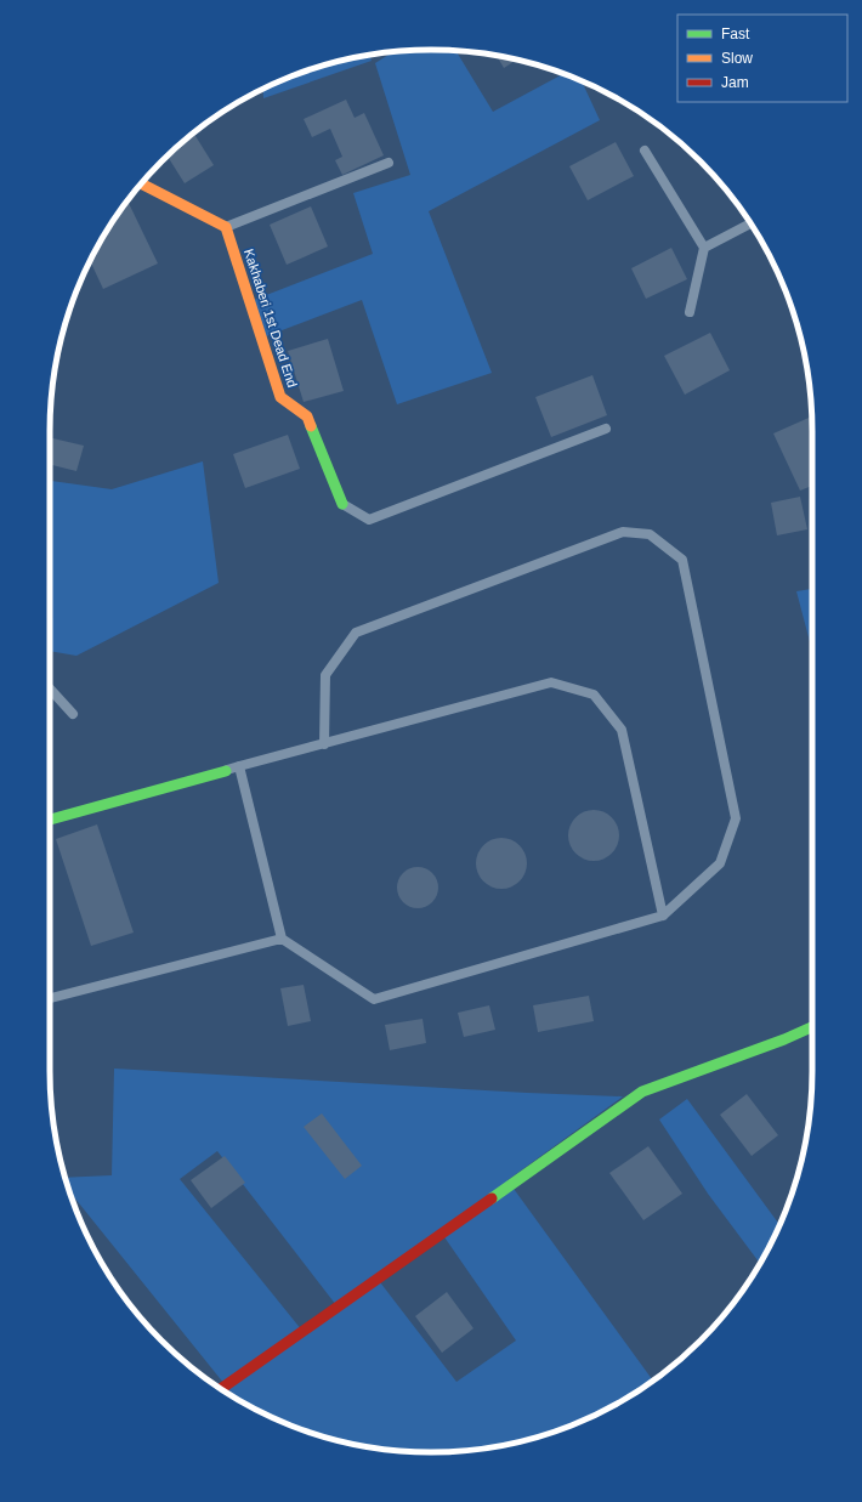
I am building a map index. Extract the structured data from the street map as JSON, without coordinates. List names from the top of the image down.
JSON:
{
  "streets": {
    "street": ["Kakhaberi 1st Dead End"]
  },
  "legend": ["Fast", "Slow", "Jam"]
}
